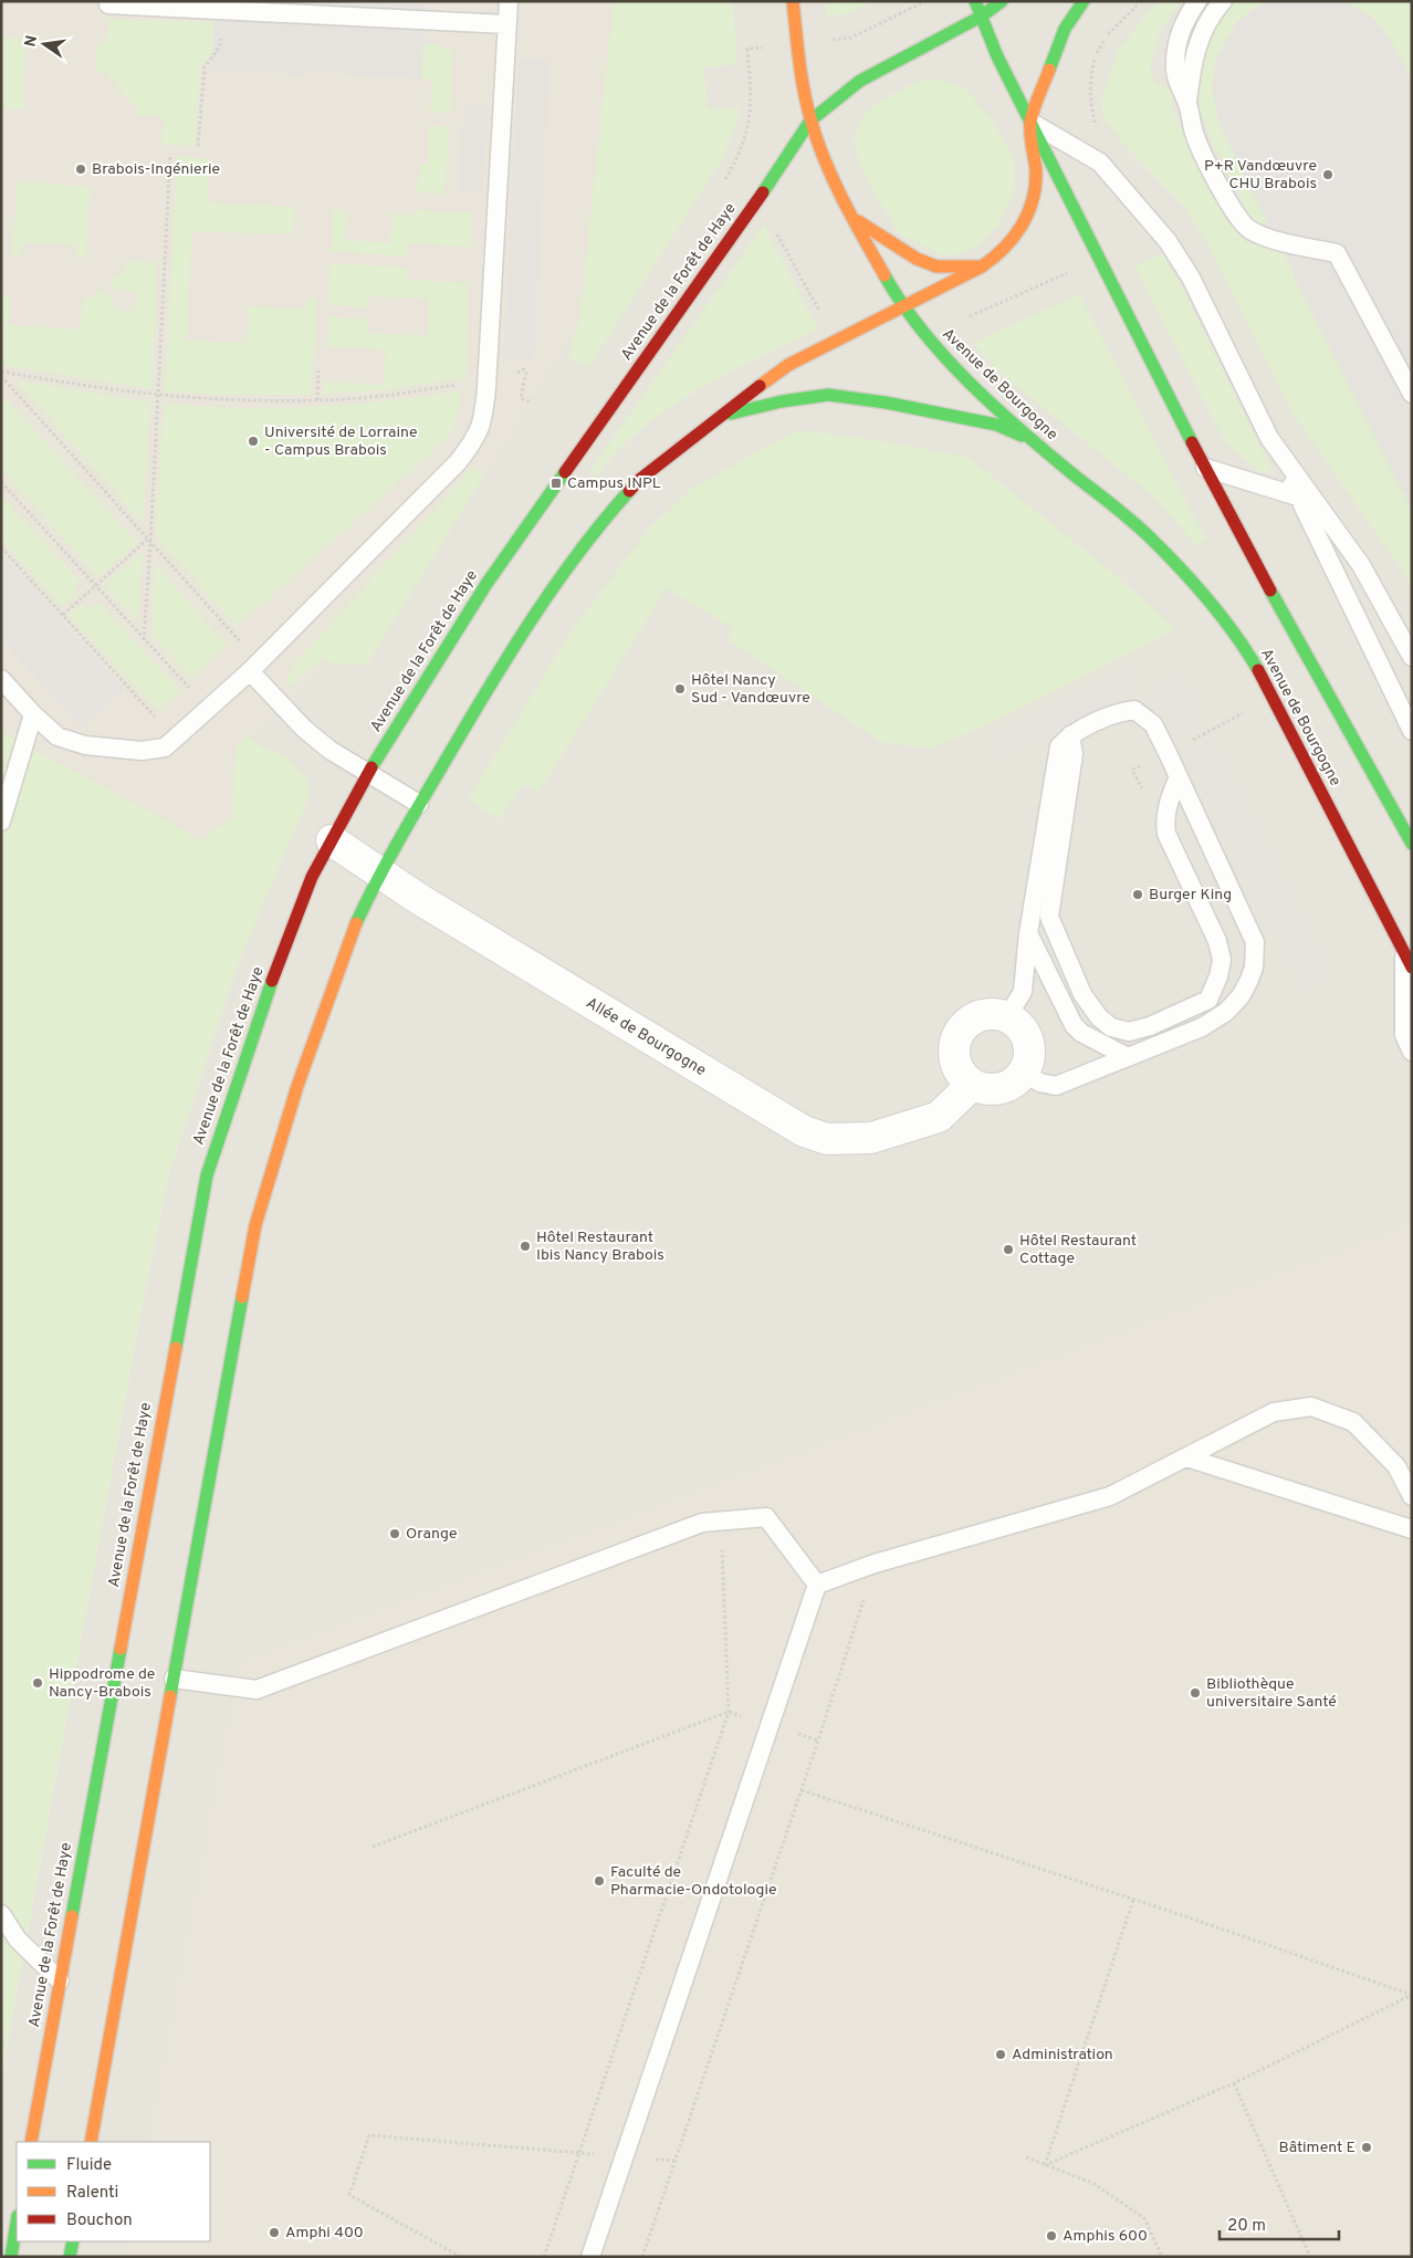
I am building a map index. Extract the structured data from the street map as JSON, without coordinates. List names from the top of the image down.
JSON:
{
  "streets": {
    "street": ["Avenue de la Forêt de Haye", "Avenue de Bourgogne", "Allée de Bourgogne"]
  },
  "crossings": [
    ["Avenue de la Forêt de Haye", "Avenue de Bourgogne"],
    ["Avenue de la Forêt de Haye", "Allée de Bourgogne"]
  ],
  "places": {
    "other": [
      "Brabois-Ingénierie",
      "P+R Vandœuvre CHU Brabois",
      "Université de Lorraine - Campus Brabois",
      "Hôtel Nancy Sud - Vandœuvre",
      "Burger King",
      "Hôtel Restaurant Ibis Nancy Brabois",
      "Hôtel Restaurant Cottage",
      "Orange",
      "Hippodrome de Nancy-Brabois",
      "Bibliothèque universitaire Santé",
      "Faculté de Pharmacie-Ondotologie",
      "Administration",
      "Bâtiment E",
      "Amphi 400",
      "Amphis 600"
    ],
    "transit": ["Campus INPL"]
  },
  "legend": ["Fluide", "Ralenti", "Bouchon"],
  "scale_bar": "20 m",
  "north": "left"
}
